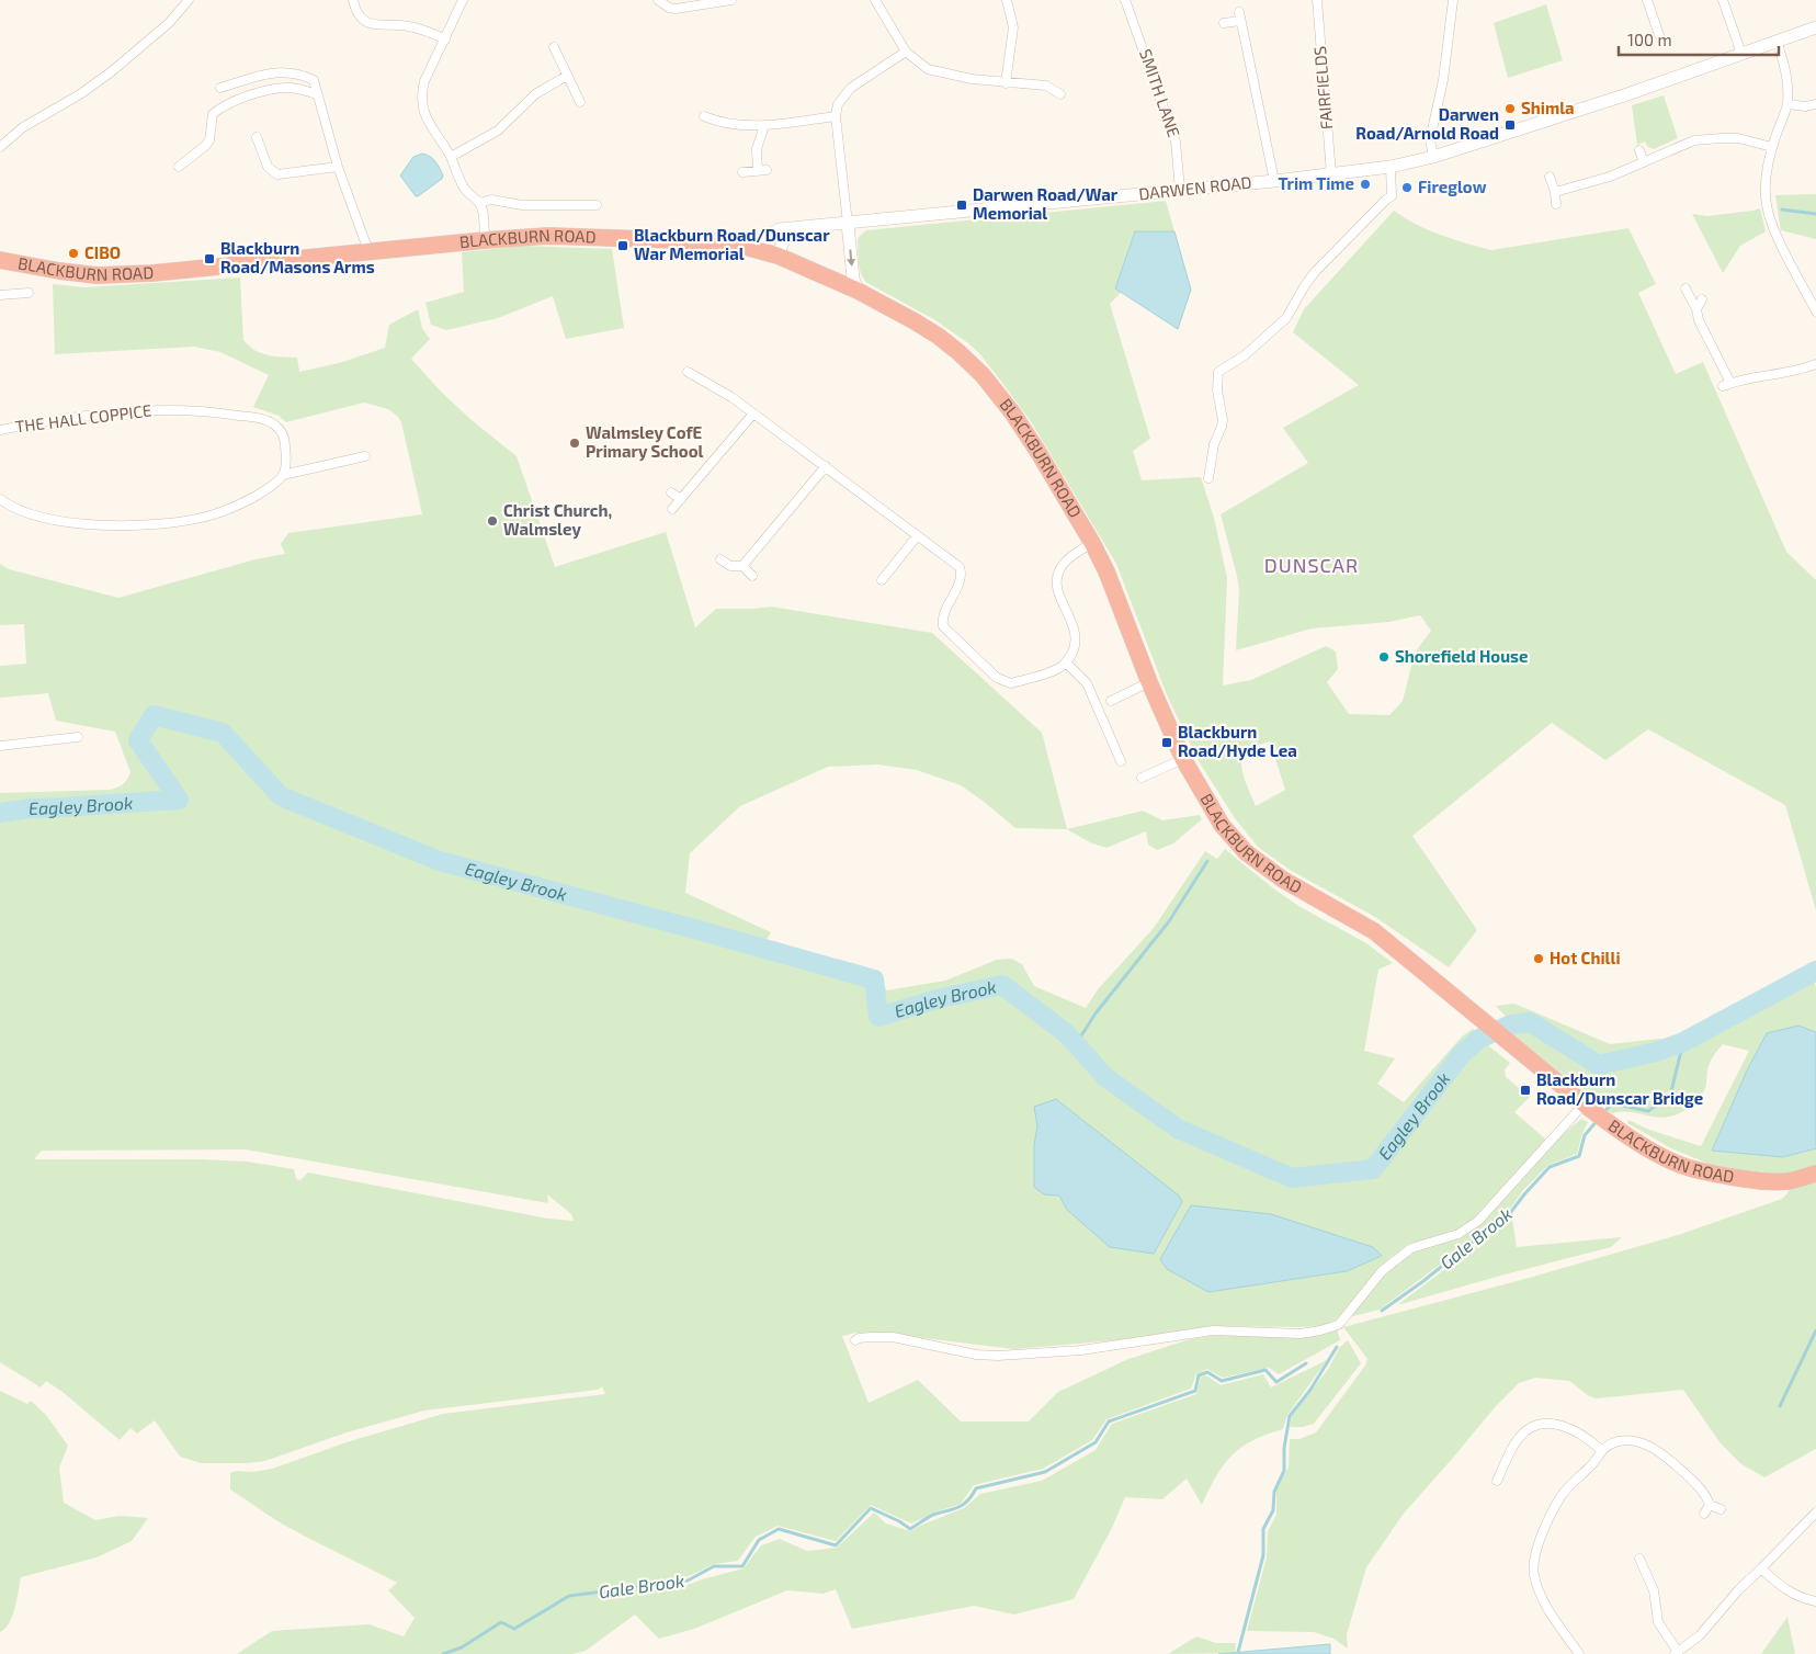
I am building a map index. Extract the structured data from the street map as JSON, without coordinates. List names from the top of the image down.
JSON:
{
  "streets": {
    "highway": ["BLACKBURN ROAD"],
    "main road": ["DARWEN ROAD"],
    "street": ["FAIRFIELDS", "SMITH LANE", "THE HALL COPPICE"]
  },
  "crossings": [
    ["FAIRFIELDS", "DARWEN ROAD"],
    ["SMITH LANE", "DARWEN ROAD"],
    ["DARWEN ROAD", "BLACKBURN ROAD"]
  ],
  "districts": ["DUNSCAR"],
  "water": ["Eagley Brook", "Gale Brook"],
  "places": {
    "other": [
      "Shimla",
      "Trim Time",
      "Fireglow",
      "CIBO",
      "Walmsley CofE Primary School",
      "Christ Church, Walmsley",
      "Shorefield House",
      "Hot Chilli"
    ],
    "transit": [
      "Darwen Road/Arnold Road",
      "Darwen Road/War Memorial",
      "Blackburn Road/Dunscar War Memorial",
      "Blackburn Road/Masons Arms",
      "Blackburn Road/Hyde Lea",
      "Blackburn Road/Dunscar Bridge"
    ]
  },
  "scale_bar": "100 m"
}
